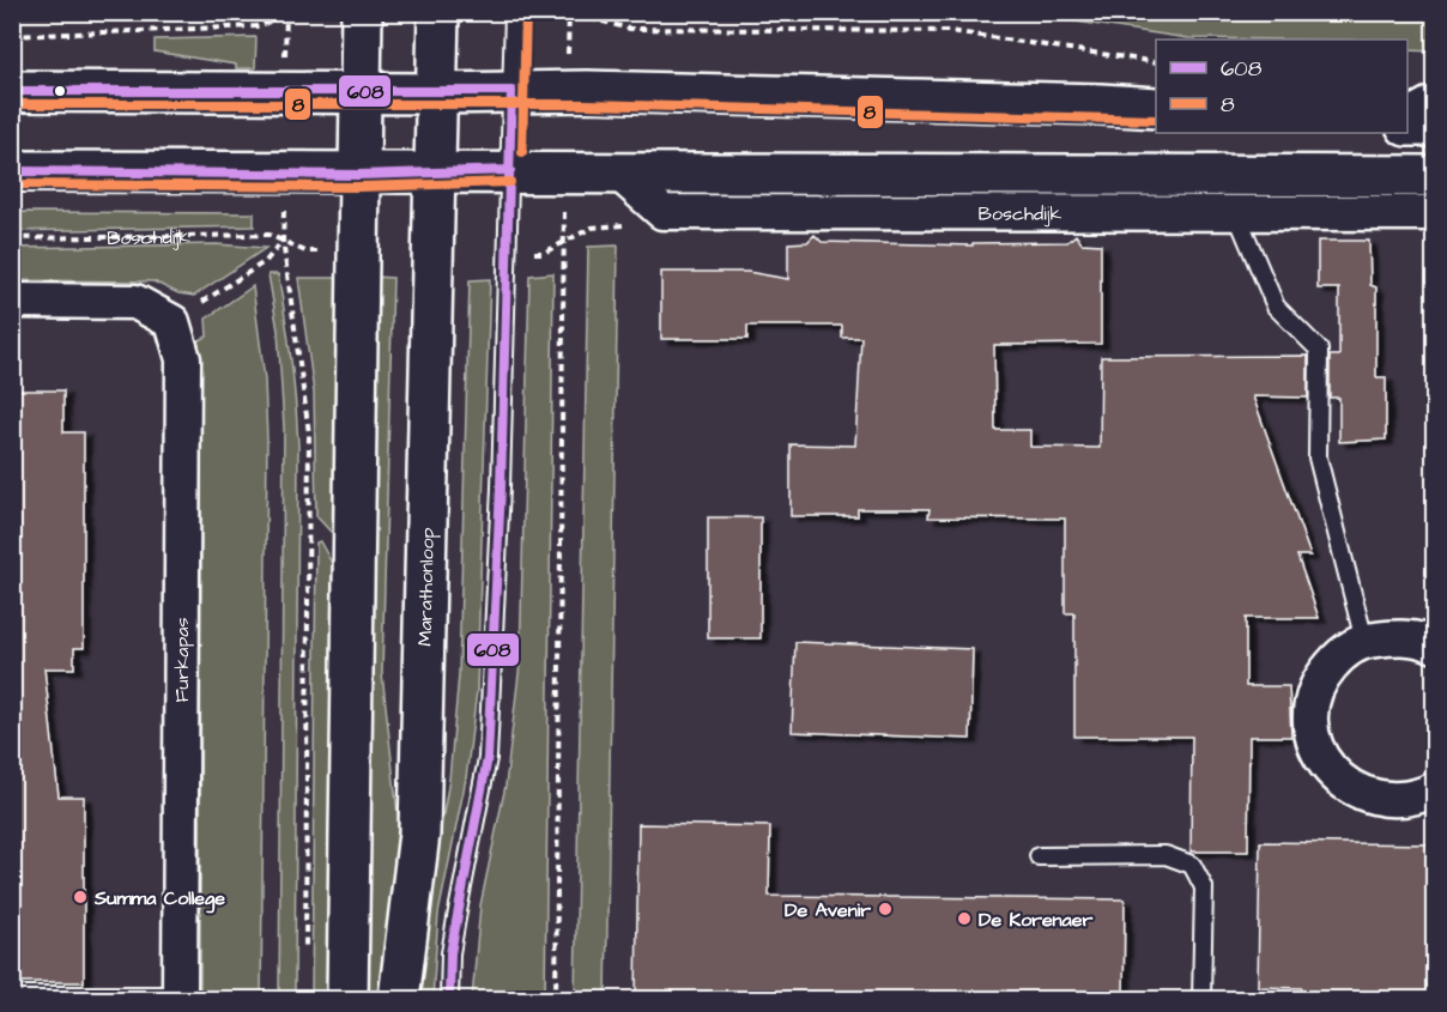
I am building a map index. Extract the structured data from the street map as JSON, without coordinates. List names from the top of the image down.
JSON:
{
  "streets": {
    "main road": ["Boschdijk", "Marathonloop"],
    "street": ["Furkapas"]
  },
  "crossings": [
    ["Boschdijk", "Marathonloop"]
  ],
  "places": ["Summa College", "De Avenir", "De Korenaer"],
  "lines": ["transit line 8", "transit line 608"],
  "legend": ["608", "8"]
}
